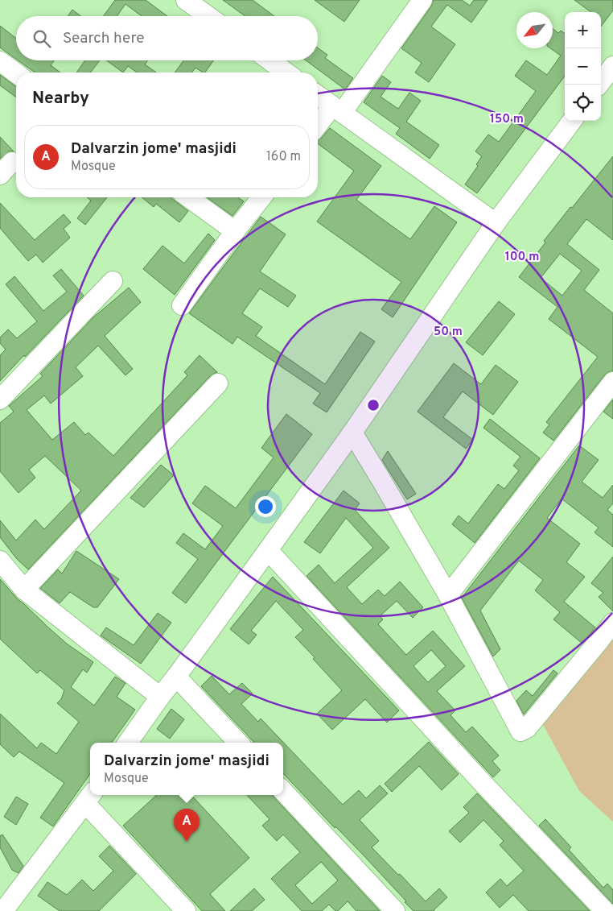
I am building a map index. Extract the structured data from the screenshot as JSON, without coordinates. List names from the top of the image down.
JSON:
{
  "north": "bottom left",
  "page": {
    "map_buttons": ["+", "−"],
    "search": "Search here",
    "heading": "Nearby",
    "list": [
      {
        "mark": "A",
        "name": "Dalvarzin jome' masjidi",
        "note": "Mosque",
        "value": "160 m"
      }
    ],
    "popup": ["Dalvarzin jome' masjidi", "Mosque"],
    "pins": "A"
  },
  "rings": ["150 m", "100 m", "50 m"]
}
